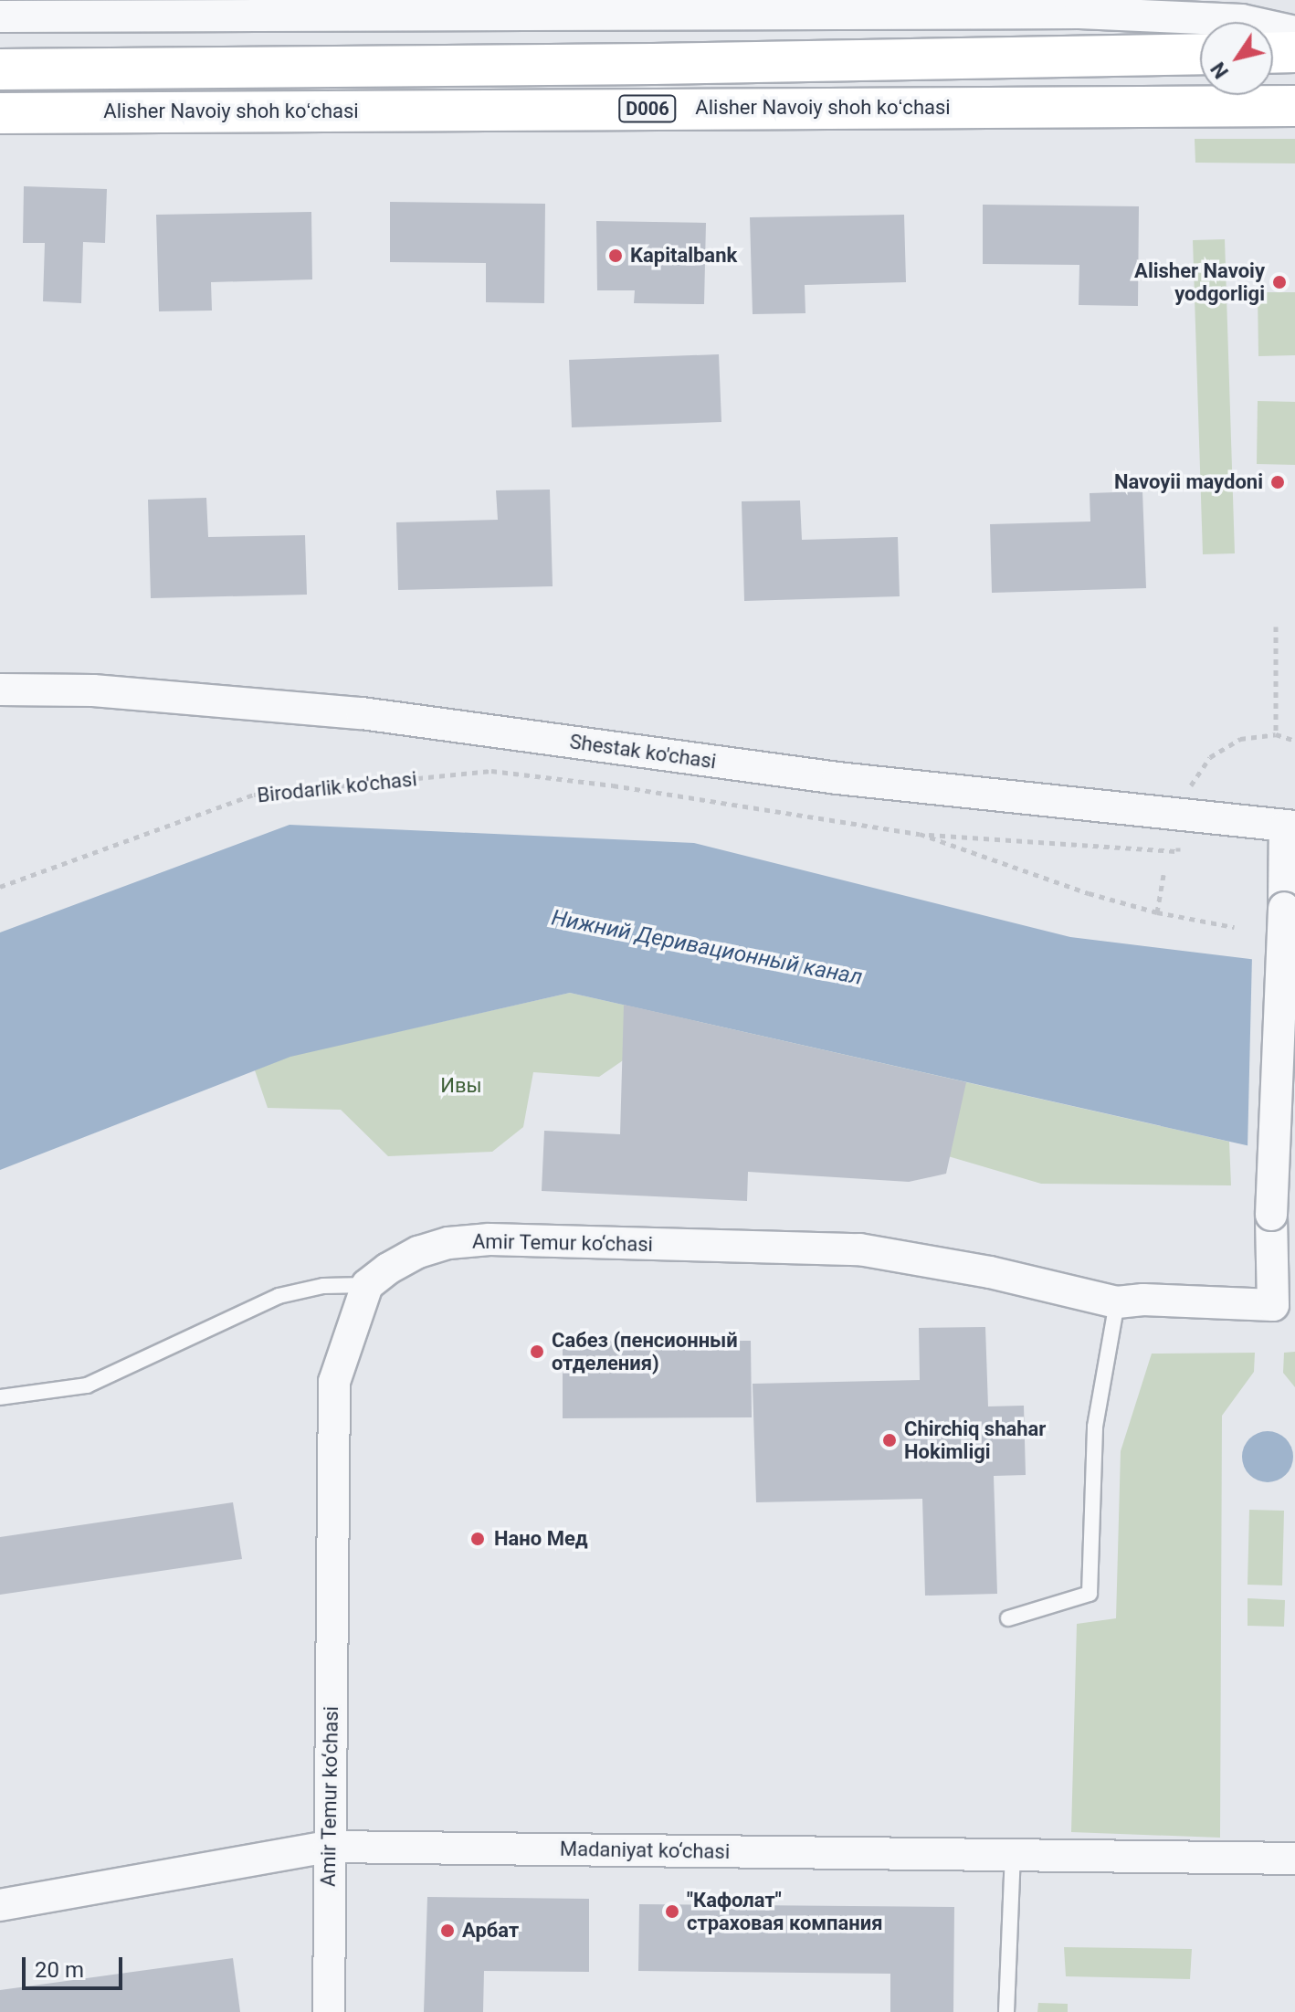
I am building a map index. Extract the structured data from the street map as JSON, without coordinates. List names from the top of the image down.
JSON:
{
  "streets": {
    "main road": ["Alisher Navoiy shoh koʻchasi", "D006"],
    "street": ["Shestak ko'chasi", "Amir Temur ko‘chasi", "Madaniyat ko‘chasi"],
    "path": ["Birodarlik ko'chasi"]
  },
  "crossings": [
    ["Shestak ko'chasi", "Amir Temur ko‘chasi"],
    ["Amir Temur ko‘chasi", "Madaniyat ko‘chasi"]
  ],
  "water": ["Нижний Деривационный канал"],
  "parks": ["Ивы"],
  "places": [
    "Kapitalbank",
    "Alisher Navoiy yodgorligi",
    "Navoyii maydoni",
    "Сабез (пенсионный отделения)",
    "Chirchiq shahar Hokimligi",
    "Нано Мед",
    "\"Кафолат\" страховая компания",
    "Арбат"
  ],
  "scale_bar": "20 m",
  "north": "bottom left"
}
